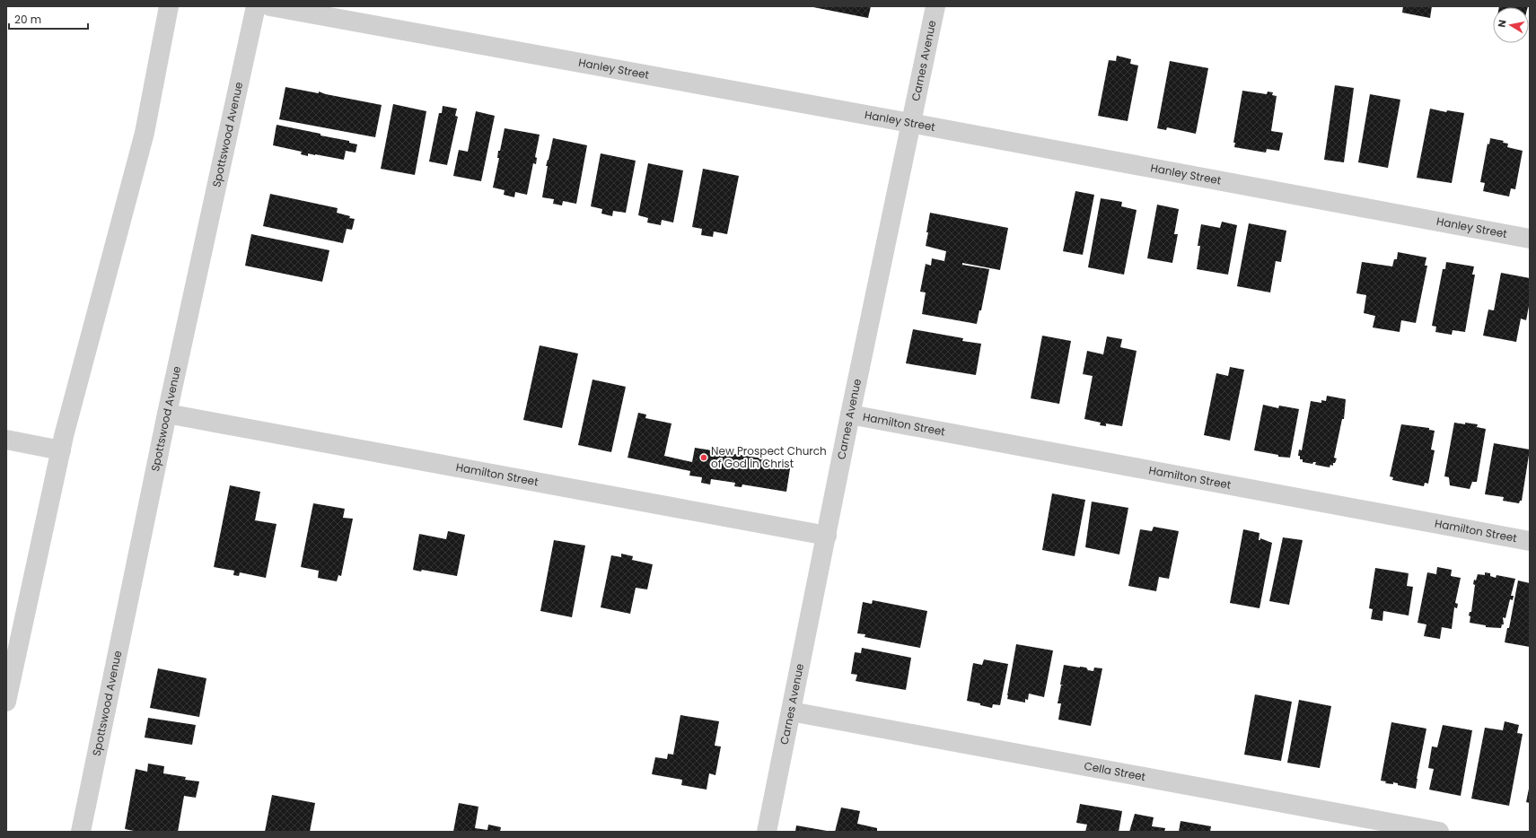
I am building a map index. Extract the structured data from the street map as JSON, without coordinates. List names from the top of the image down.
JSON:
{
  "streets": {
    "street": [
      "Carnes Avenue",
      "Hanley Street",
      "Spottswood Avenue",
      "Hamilton Street",
      "Cella Street"
    ]
  },
  "crossings": [
    ["Carnes Avenue", "Hanley Street"],
    ["Carnes Avenue", "Hamilton Street"],
    ["Carnes Avenue", "Cella Street"],
    ["Spottswood Avenue", "Hamilton Street"]
  ],
  "places": ["New Prospect Church of God in Christ"],
  "scale_bar": "20 m",
  "north": "left"
}
